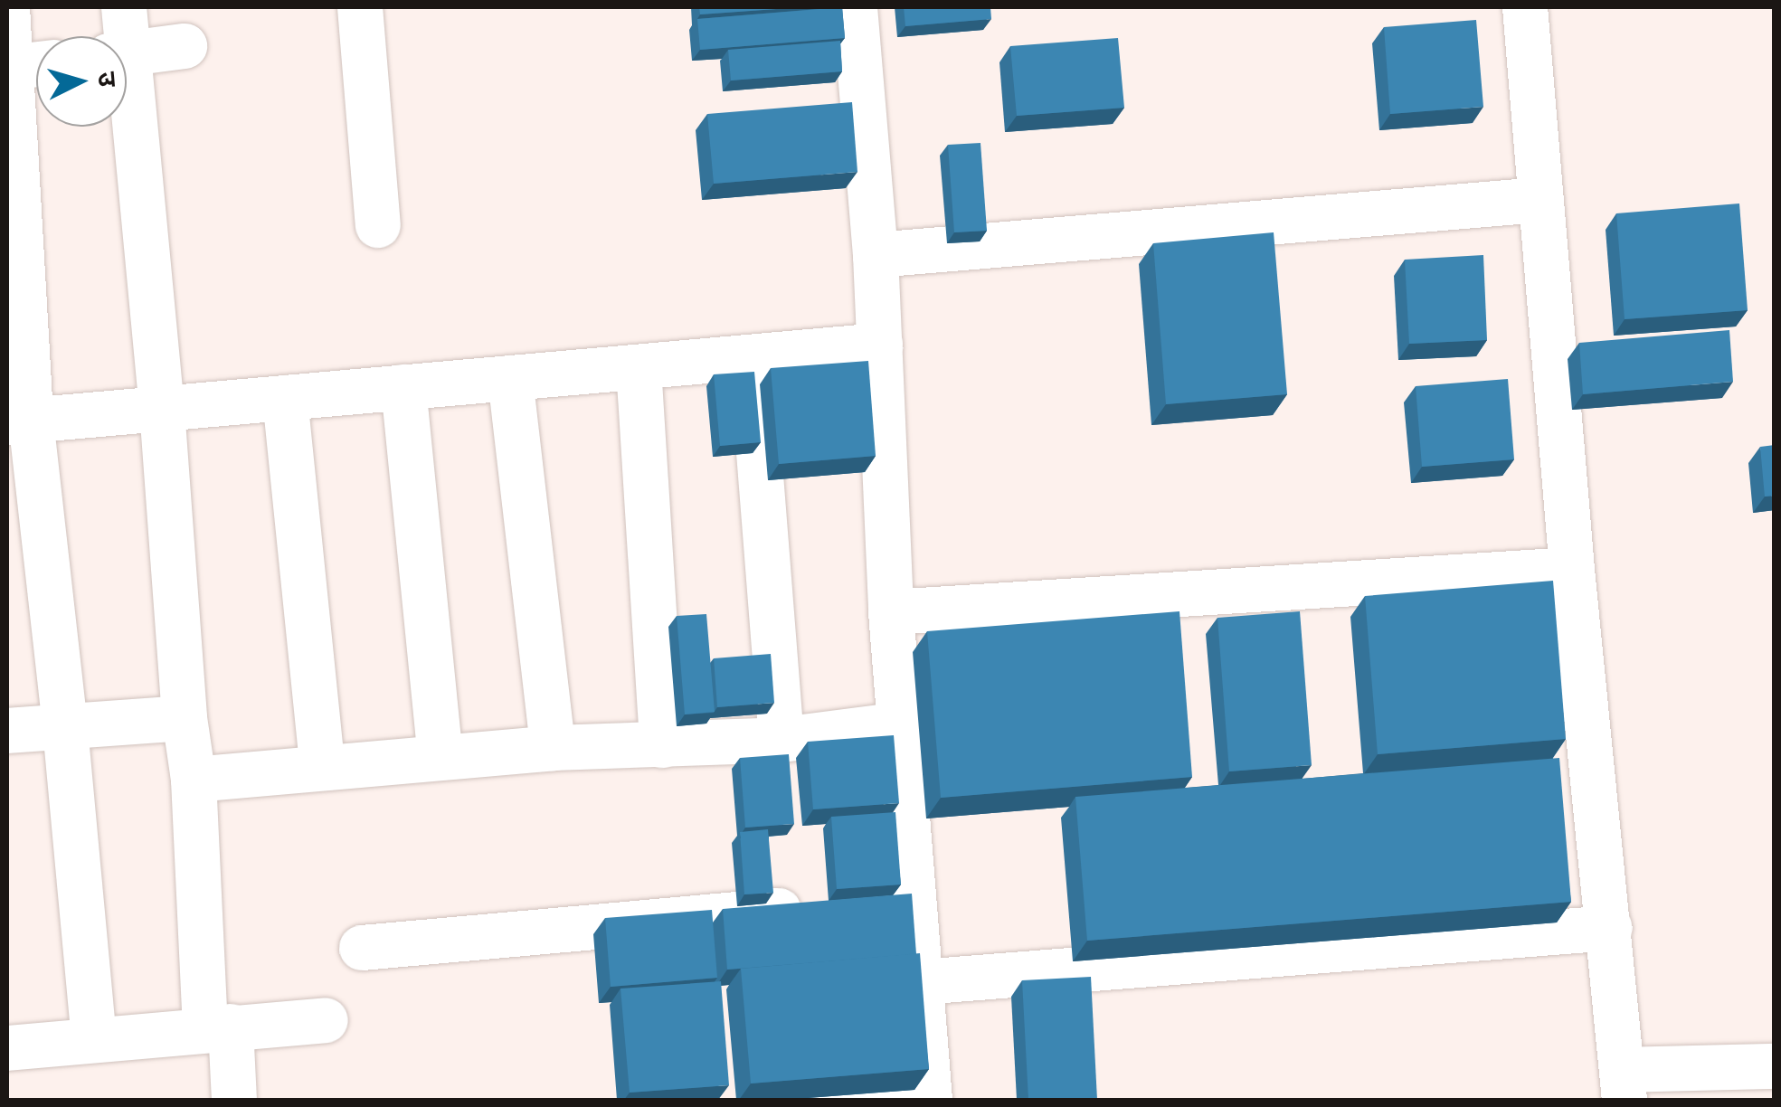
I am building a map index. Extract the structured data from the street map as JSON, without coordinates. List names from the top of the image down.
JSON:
{
  "north": "right"
}
